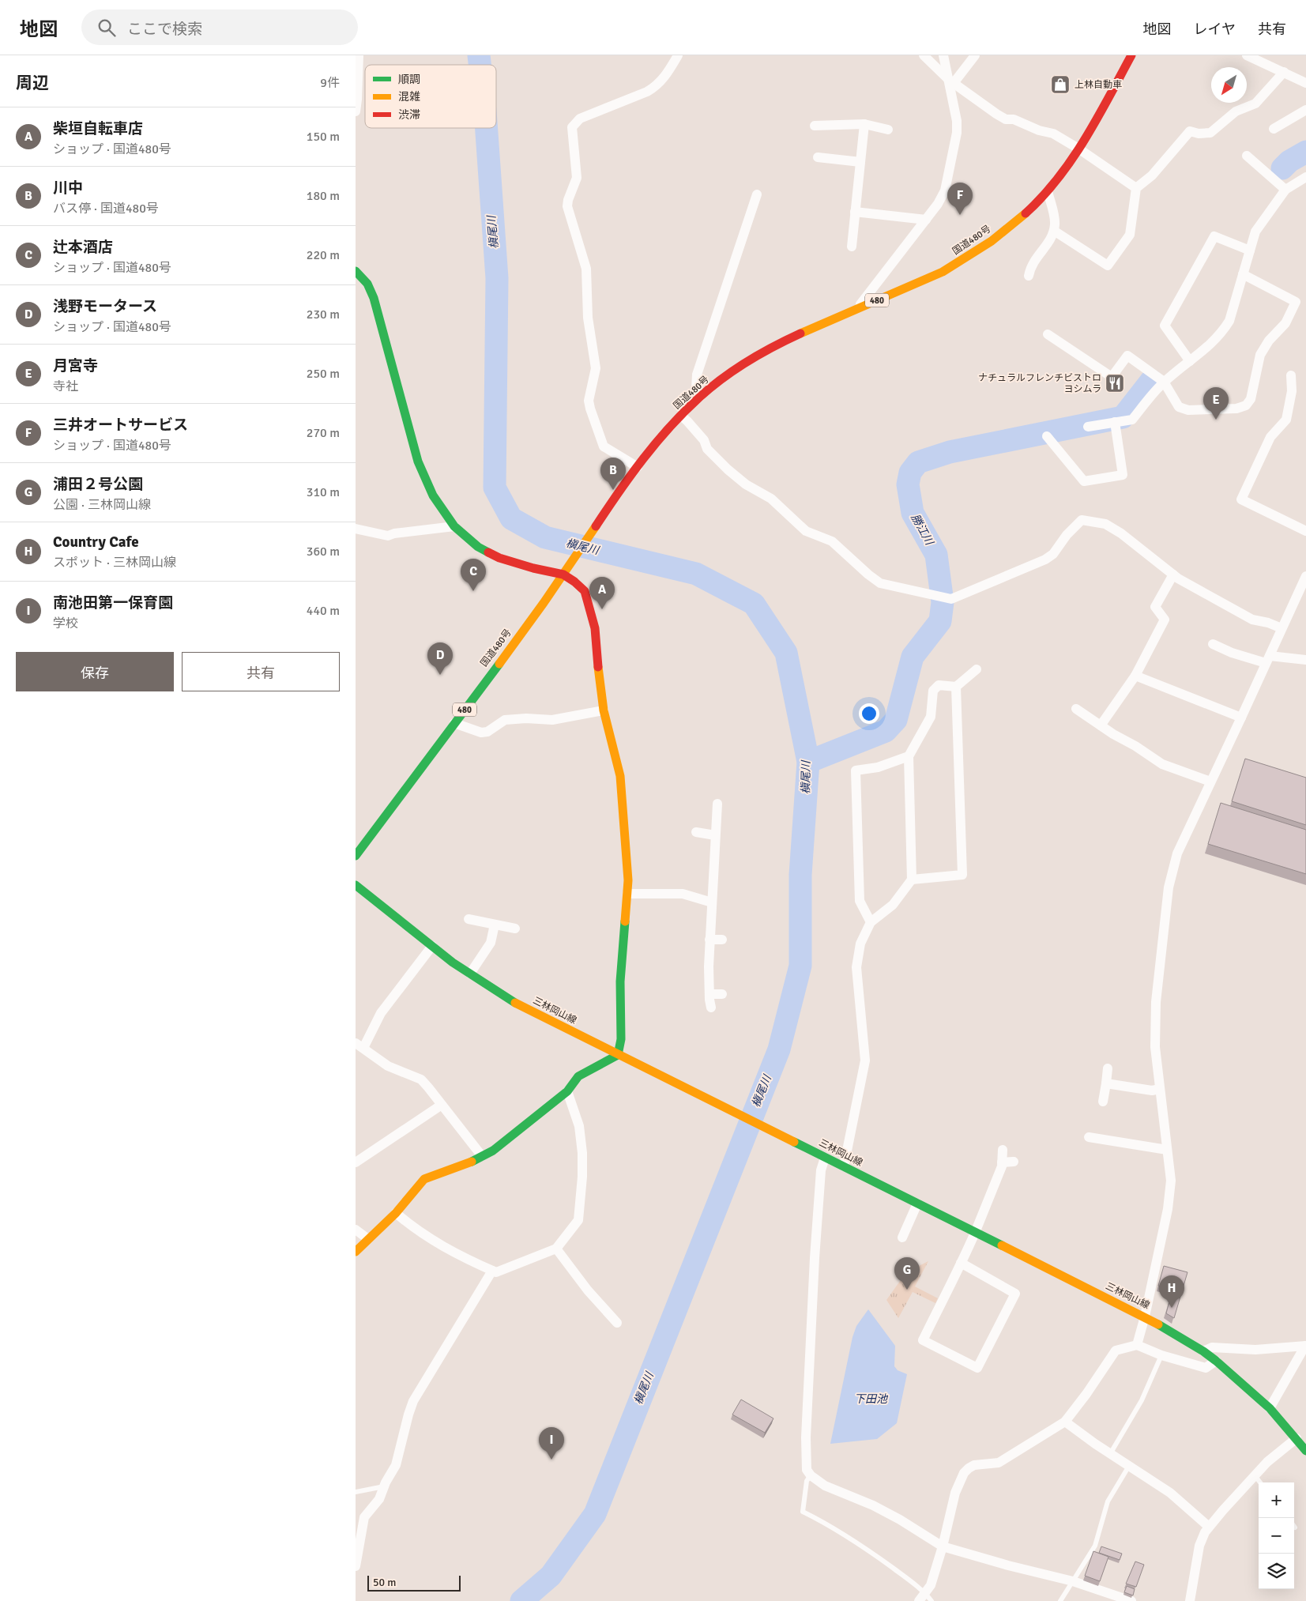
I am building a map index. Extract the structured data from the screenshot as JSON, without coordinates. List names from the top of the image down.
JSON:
{
  "streets": {
    "main road": ["国道480号", "480", "三林岡山線"]
  },
  "water": ["槇尾川", "勝江川", "下田池"],
  "places": {
    "shop": ["上林自動車"],
    "restaurant": ["ナチュラルフレンチビストロ ヨシムラ"]
  },
  "legend": ["順調", "混雑", "渋滞"],
  "scale_bar": "50 m",
  "north": "bottom left",
  "page": {
    "header": "地図",
    "search": "ここで検索",
    "nav": ["地図", "レイヤ", "共有"],
    "heading": ["周辺", "9件"],
    "list": [
      {
        "mark": "A",
        "name": "柴垣自転車店",
        "note": "ショップ · 国道480号",
        "value": "150 m"
      },
      {
        "mark": "B",
        "name": "川中",
        "note": "バス停 · 国道480号",
        "value": "180 m"
      },
      {
        "mark": "C",
        "name": "辻本酒店",
        "note": "ショップ · 国道480号",
        "value": "220 m"
      },
      {
        "mark": "D",
        "name": "浅野モータース",
        "note": "ショップ · 国道480号",
        "value": "230 m"
      },
      {
        "mark": "E",
        "name": "月宮寺",
        "note": "寺社",
        "value": "250 m"
      },
      {
        "mark": "F",
        "name": "三井オートサービス",
        "note": "ショップ · 国道480号",
        "value": "270 m"
      },
      {
        "mark": "G",
        "name": "浦田２号公園",
        "note": "公園 · 三林岡山線",
        "value": "310 m"
      },
      {
        "mark": "H",
        "name": "Country Cafe",
        "note": "スポット · 三林岡山線",
        "value": "360 m"
      },
      {
        "mark": "I",
        "name": "南池田第一保育園",
        "note": "学校",
        "value": "440 m"
      }
    ],
    "pins": [
      "F",
      "E",
      "B",
      "C",
      "A",
      "D",
      "G",
      "H",
      "I"
    ],
    "buttons": ["保存", "共有"],
    "map_buttons": ["+", "−"],
    "scale": "50 m"
  }
}
